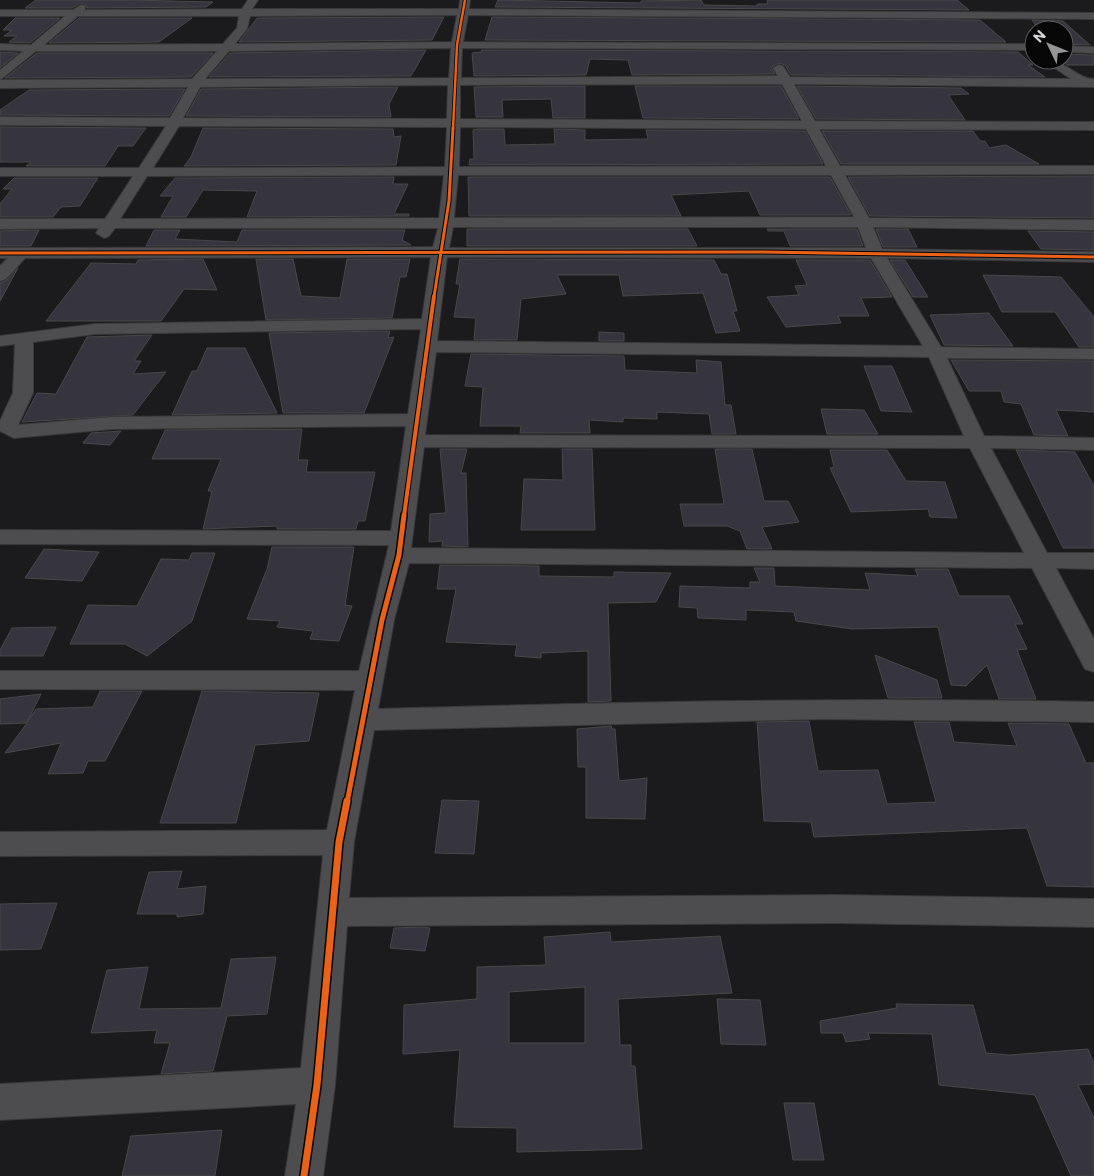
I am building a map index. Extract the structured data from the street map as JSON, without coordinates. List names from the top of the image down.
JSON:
{
  "north": "top left"
}
